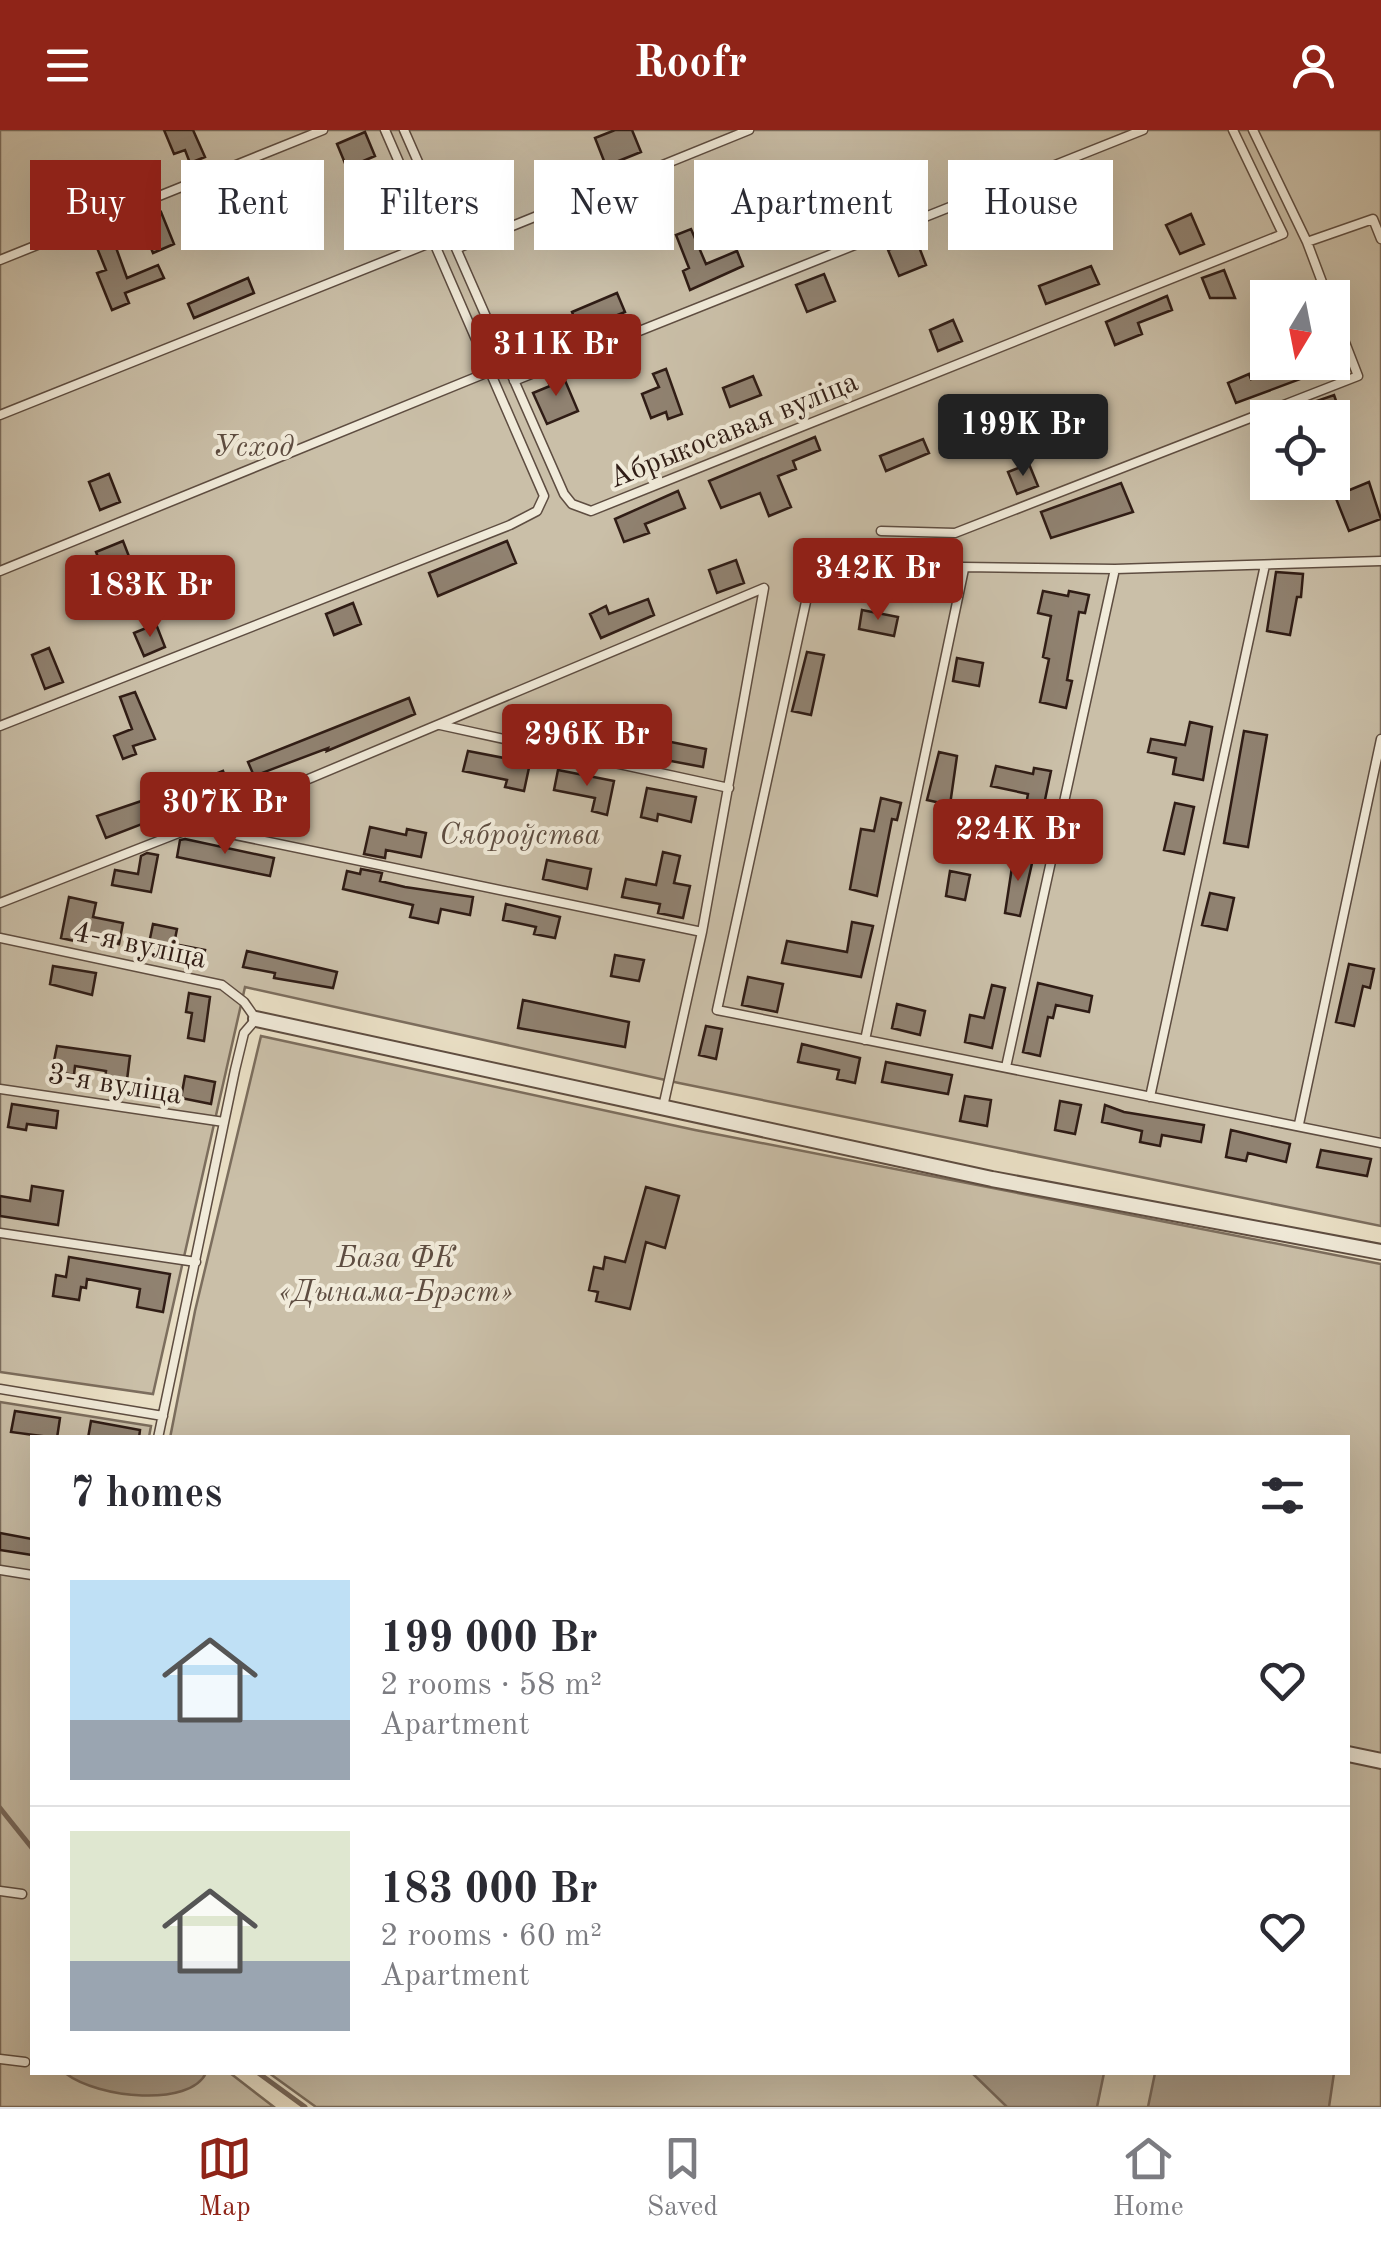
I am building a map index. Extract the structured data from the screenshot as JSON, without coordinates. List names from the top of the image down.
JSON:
{
  "streets": {
    "lane": ["Абрыкосавая вуліца", "4-я вуліца", "3-я вуліца"]
  },
  "parks": ["Усход", "Сяброўства", "База ФК «Дынама-Брэст»"],
  "north": "bottom",
  "page": {
    "header": "Roofr",
    "chip": [
      "Buy",
      "Rent",
      "Filters",
      "New",
      "Apartment",
      "House"
    ],
    "price": [
      "311K Br",
      "199K Br",
      "342K Br",
      "183K Br",
      "296K Br",
      "307K Br",
      "224K Br"
    ],
    "heading": "7 homes",
    "list": [
      {
        "name": "199 000 Br",
        "note": "2 rooms · 58 m² · Apartment"
      },
      {
        "name": "183 000 Br",
        "note": "2 rooms · 60 m² · Apartment"
      }
    ],
    "tabs": ["Map", "Saved", "Home"]
  }
}
